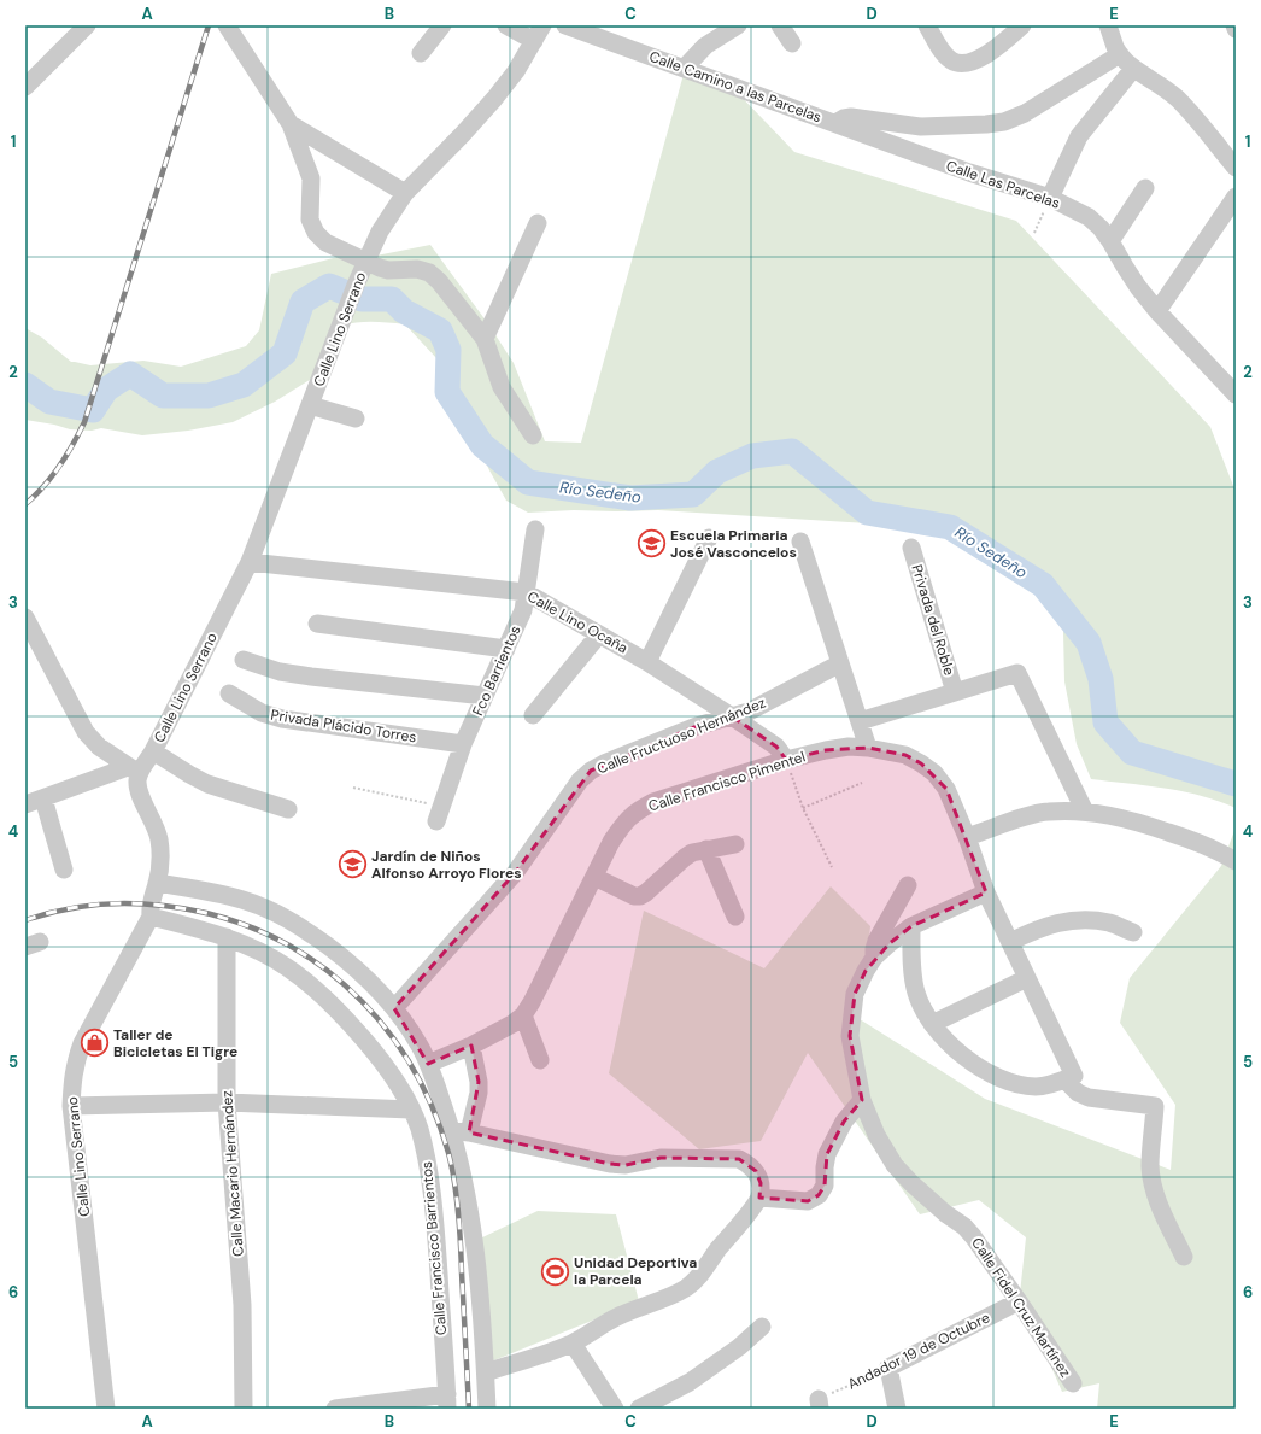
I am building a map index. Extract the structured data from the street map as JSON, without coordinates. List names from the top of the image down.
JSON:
{
  "streets": {
    "street": [
      "Calle Camino a las Parcelas",
      "Calle Las Parcelas",
      "Calle Lino Serrano",
      "Privada del Roble",
      "Calle Lino Ocaña",
      "Fco Barrientos",
      "Privada Plácido Torres",
      "Calle Fructuoso Hernández",
      "Calle Francisco Pimentel",
      "Calle Macario Hernández",
      "Calle Francisco Barrientos",
      "Calle Fidel Cruz Martínez",
      "Andador 19 de Octubre"
    ]
  },
  "crossings": [
    ["Calle Camino a las Parcelas", "Calle Las Parcelas"],
    ["Calle Lino Serrano", "Calle Lino Ocaña"],
    ["Calle Lino Serrano", "Calle Francisco Barrientos"],
    ["Calle Lino Ocaña", "Fco Barrientos"],
    ["Calle Lino Ocaña", "Calle Fructuoso Hernández"],
    ["Calle Lino Ocaña", "Calle Francisco Pimentel"],
    ["Fco Barrientos", "Privada Plácido Torres"],
    ["Calle Macario Hernández", "Calle Francisco Barrientos"],
    ["Calle Fidel Cruz Martínez", "Andador 19 de Octubre"]
  ],
  "water": ["Río Sedeño"],
  "places": {
    "school or university": ["Escuela Primaria José Vasconcelos", "Jardín de Niños Alfonso Arroyo Flores"],
    "shop": ["Taller de Bicicletas El Tigre"],
    "sports": ["Unidad Deportiva la Parcela"]
  },
  "grid": {
    "columns": [
      "A",
      "B",
      "C",
      "D",
      "E"
    ],
    "rows": [
      "1",
      "2",
      "3",
      "4",
      "5",
      "6"
    ]
  }
}
